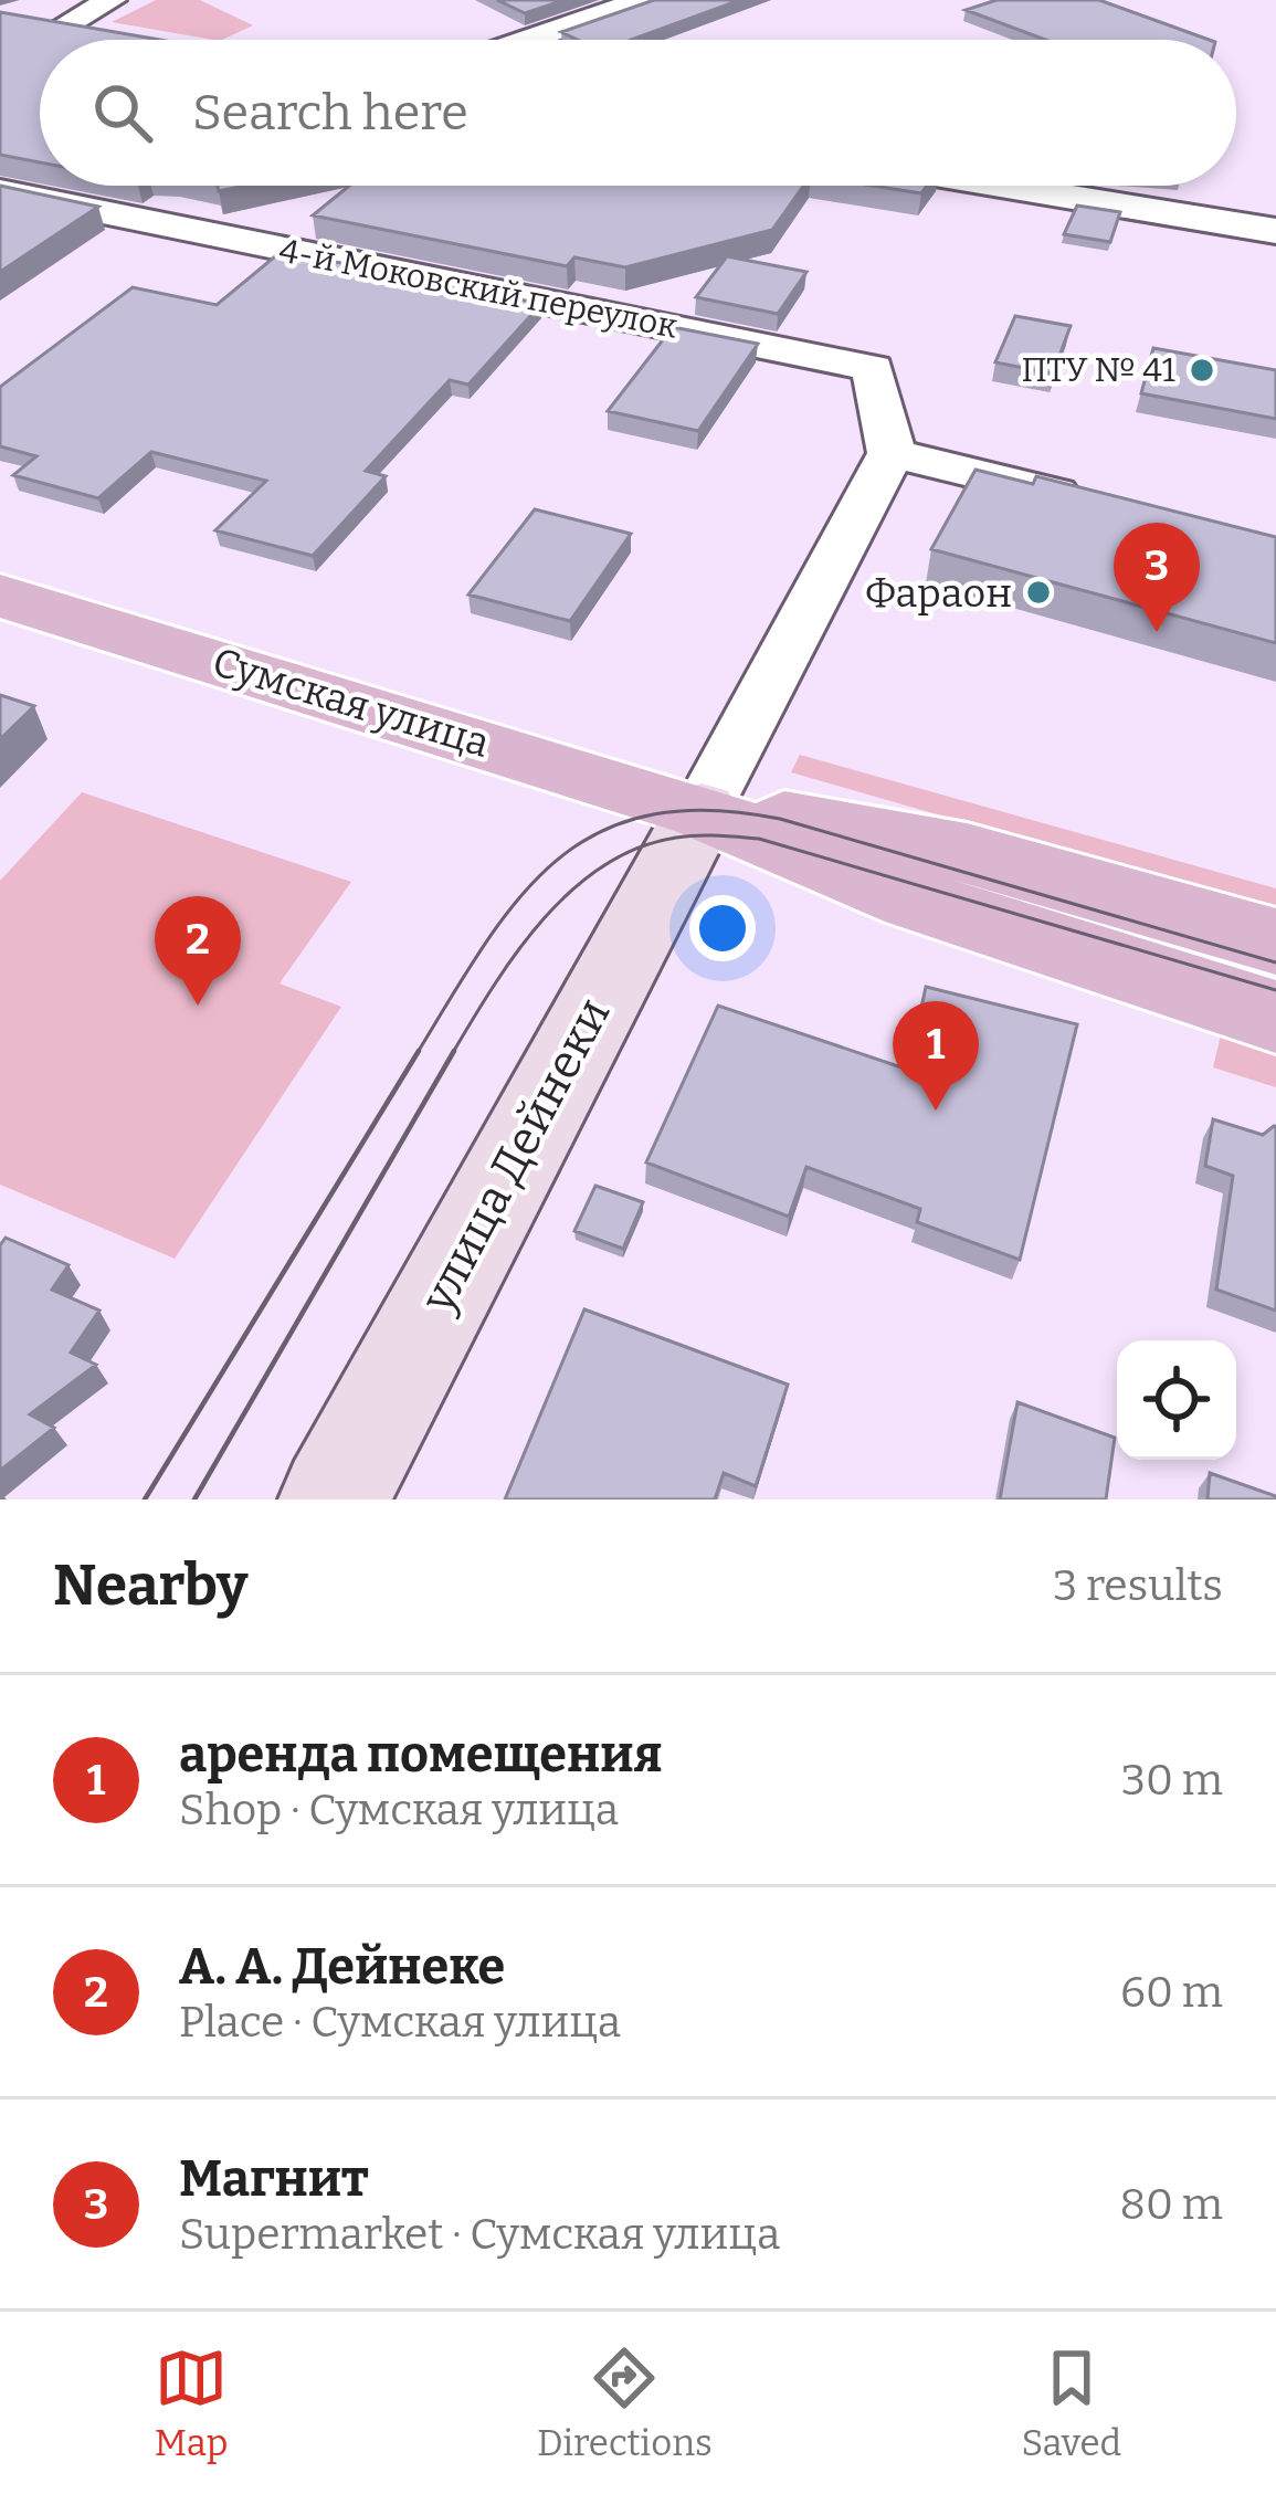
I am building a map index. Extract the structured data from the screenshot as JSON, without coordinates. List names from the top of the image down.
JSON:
{
  "streets": {
    "main road": ["Сумская улица", "улица Дейнеки"],
    "street": ["4-й Моковский переулок"]
  },
  "crossings": [
    ["Сумская улица", "улица Дейнеки"]
  ],
  "places": ["ПТУ № 41", "Фараон"],
  "page": {
    "search": "Search here",
    "pins": ["3", "2", "1"],
    "heading": ["Nearby", "3 results"],
    "list": [
      {
        "mark": "1",
        "name": "аренда помещения",
        "note": "Shop · Сумская улица",
        "value": "30 m"
      },
      {
        "mark": "2",
        "name": "А. А. Дейнеке",
        "note": "Place · Сумская улица",
        "value": "60 m"
      },
      {
        "mark": "3",
        "name": "Магнит",
        "note": "Supermarket · Сумская улица",
        "value": "80 m"
      }
    ],
    "nav": ["Map", "Directions", "Saved"]
  }
}
